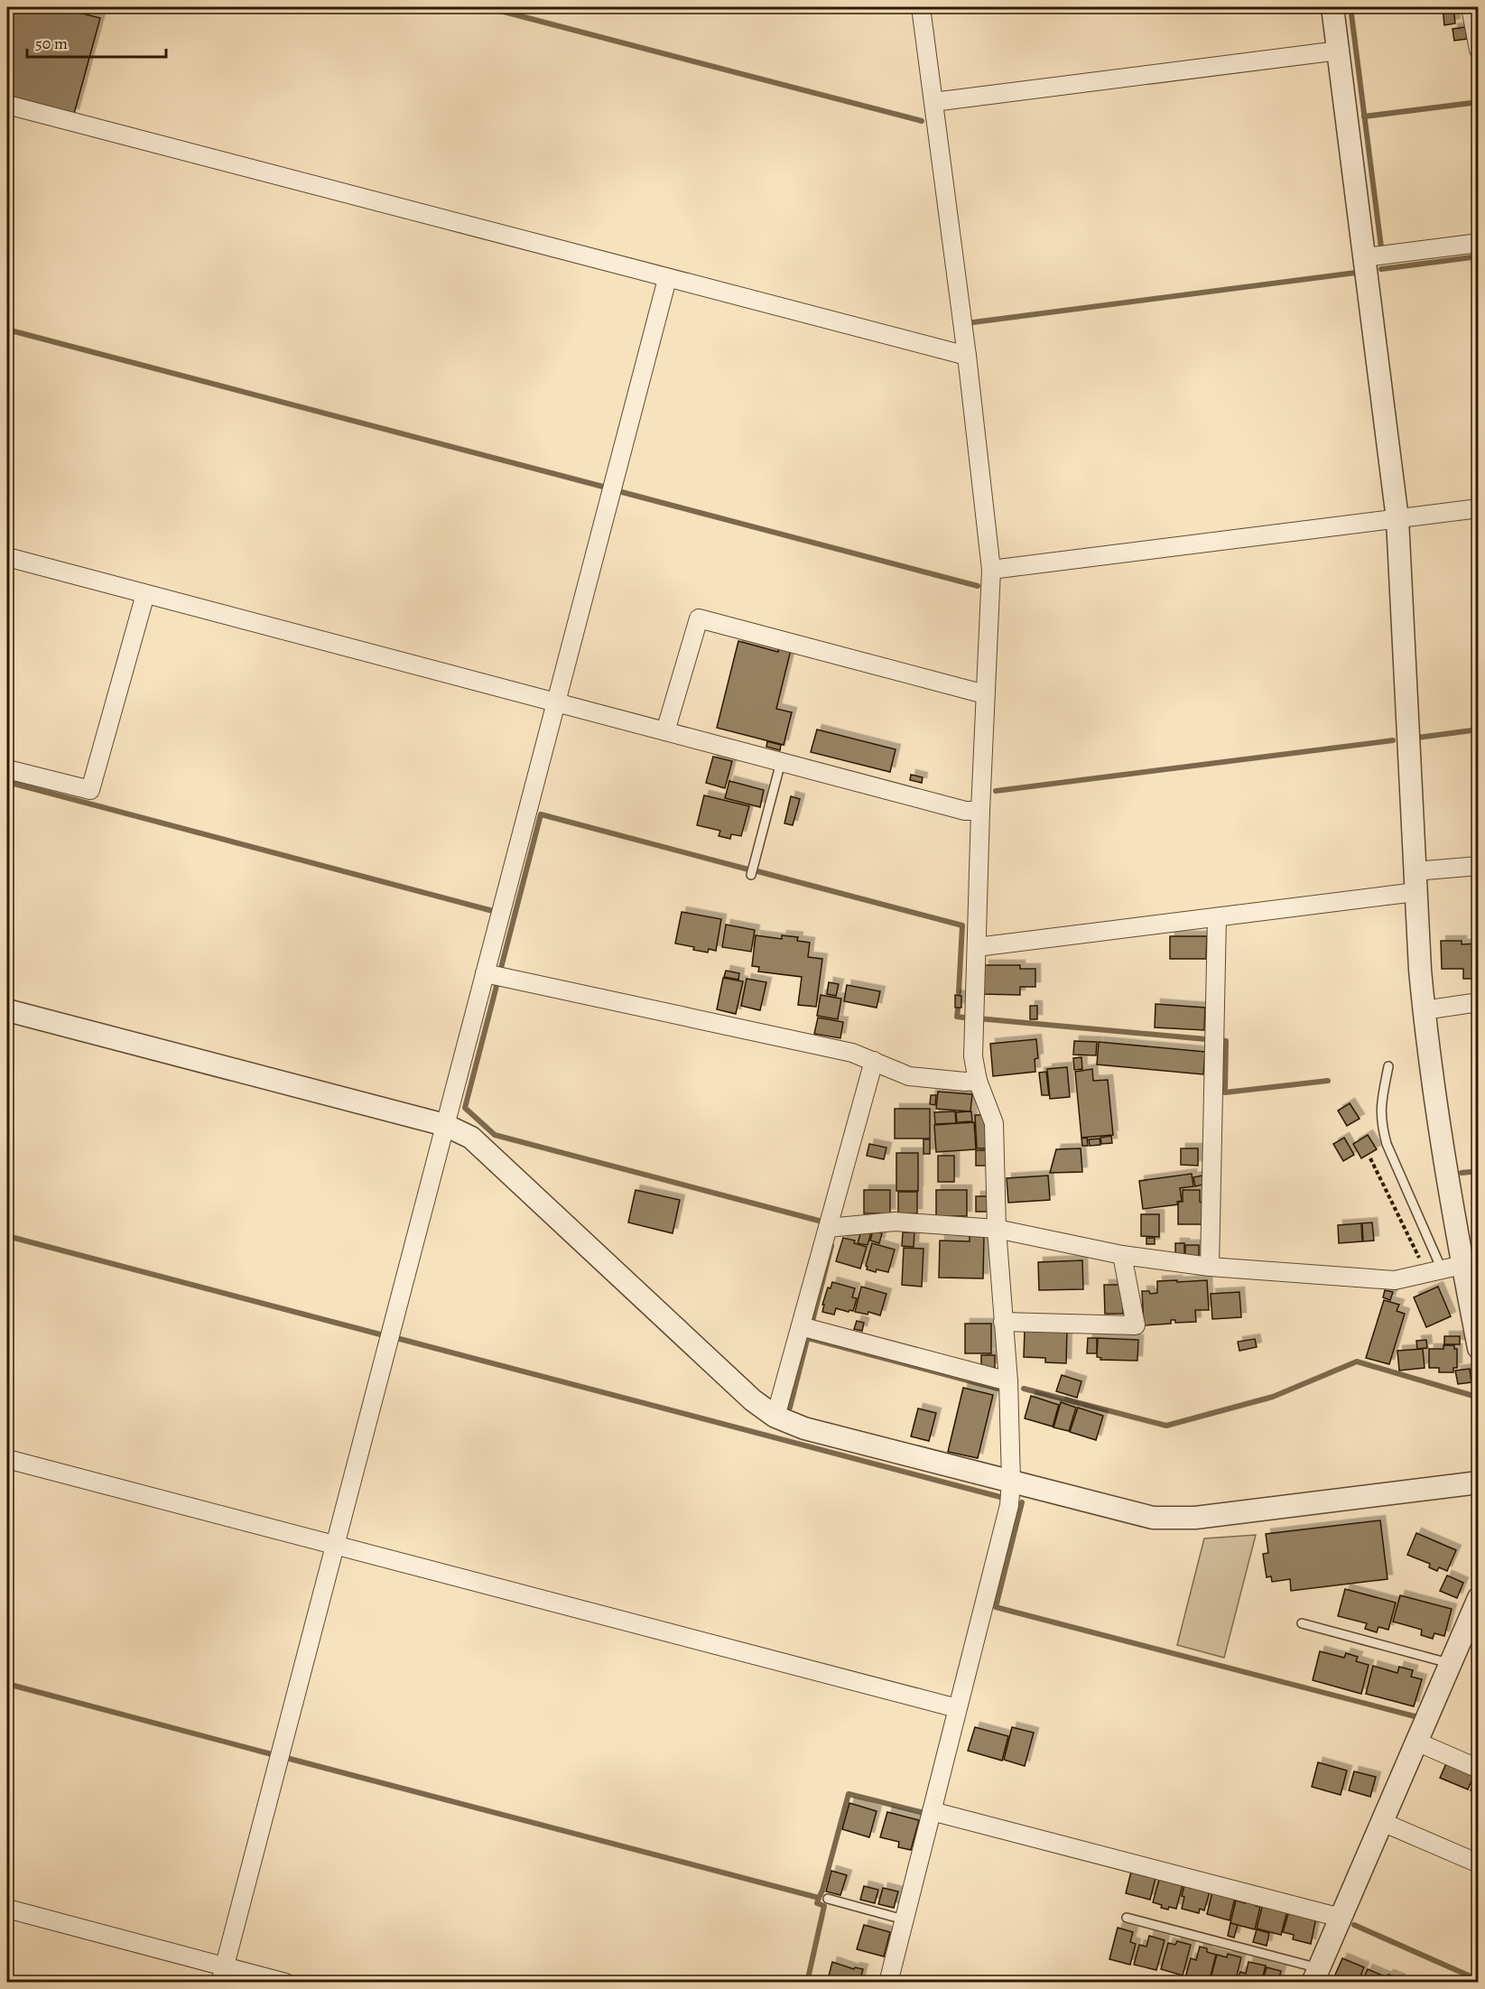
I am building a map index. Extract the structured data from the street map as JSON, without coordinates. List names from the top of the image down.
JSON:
{
  "scale_bar": "50 m"
}
